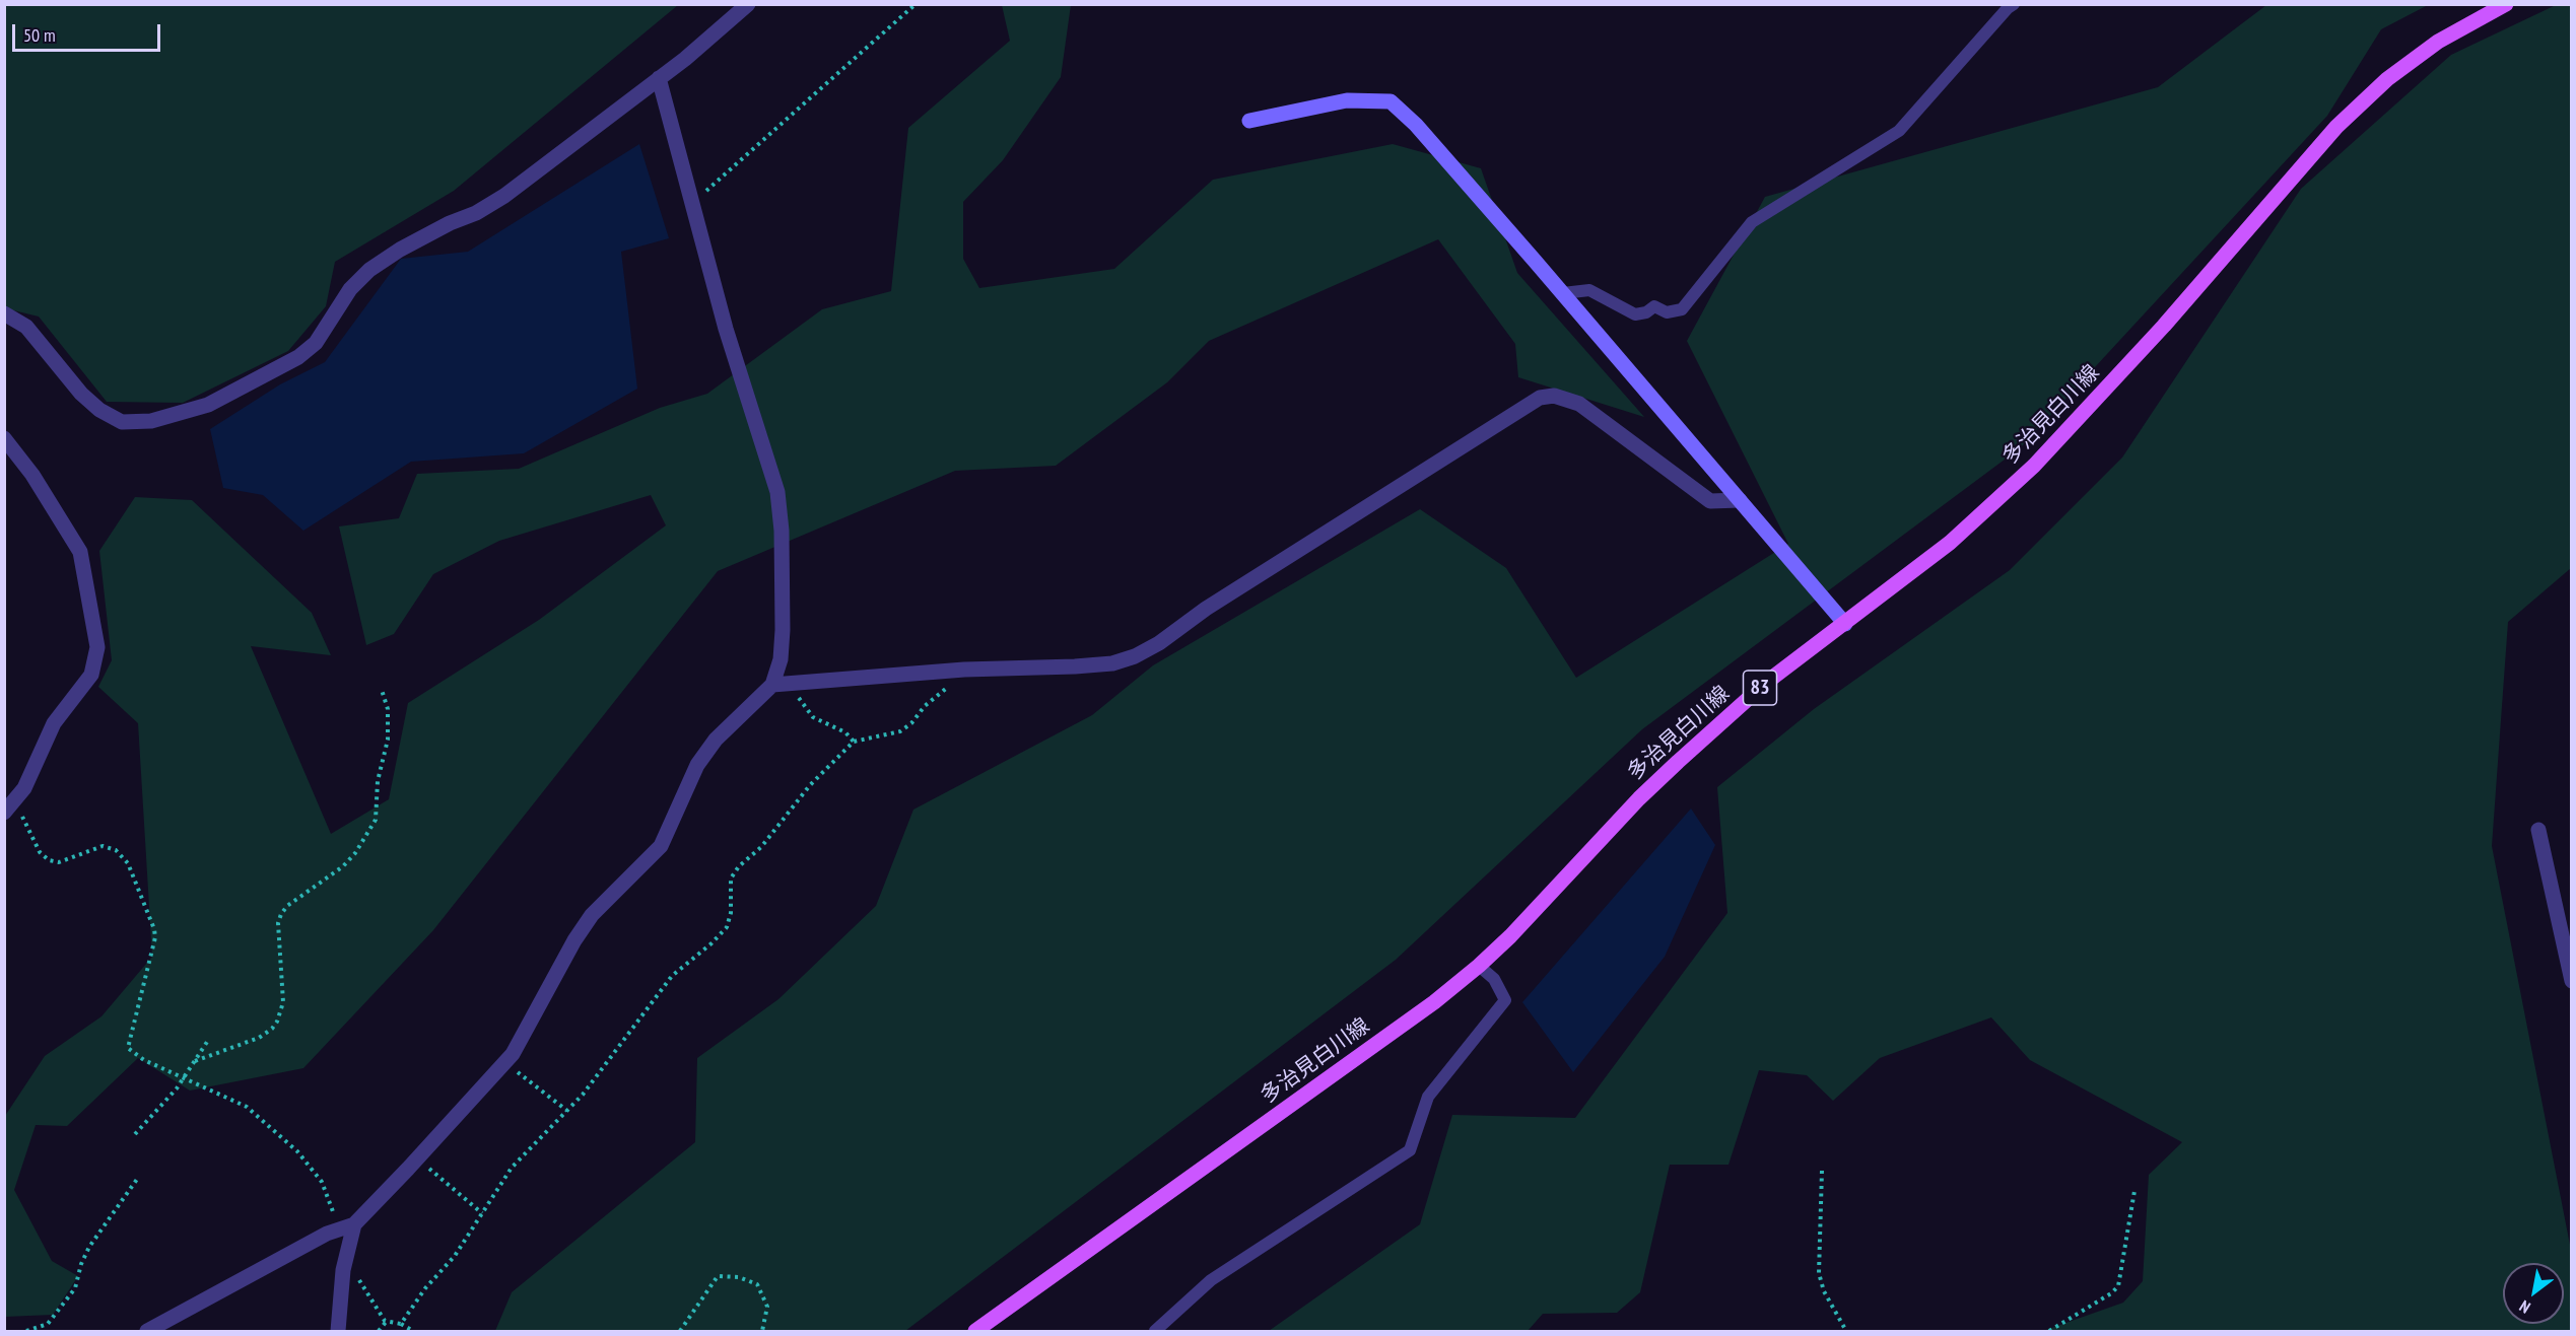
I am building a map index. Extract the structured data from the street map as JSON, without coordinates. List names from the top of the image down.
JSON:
{
  "streets": {
    "main road": ["多治見白川線", "83"]
  },
  "scale_bar": "50 m",
  "north": "bottom left"
}
